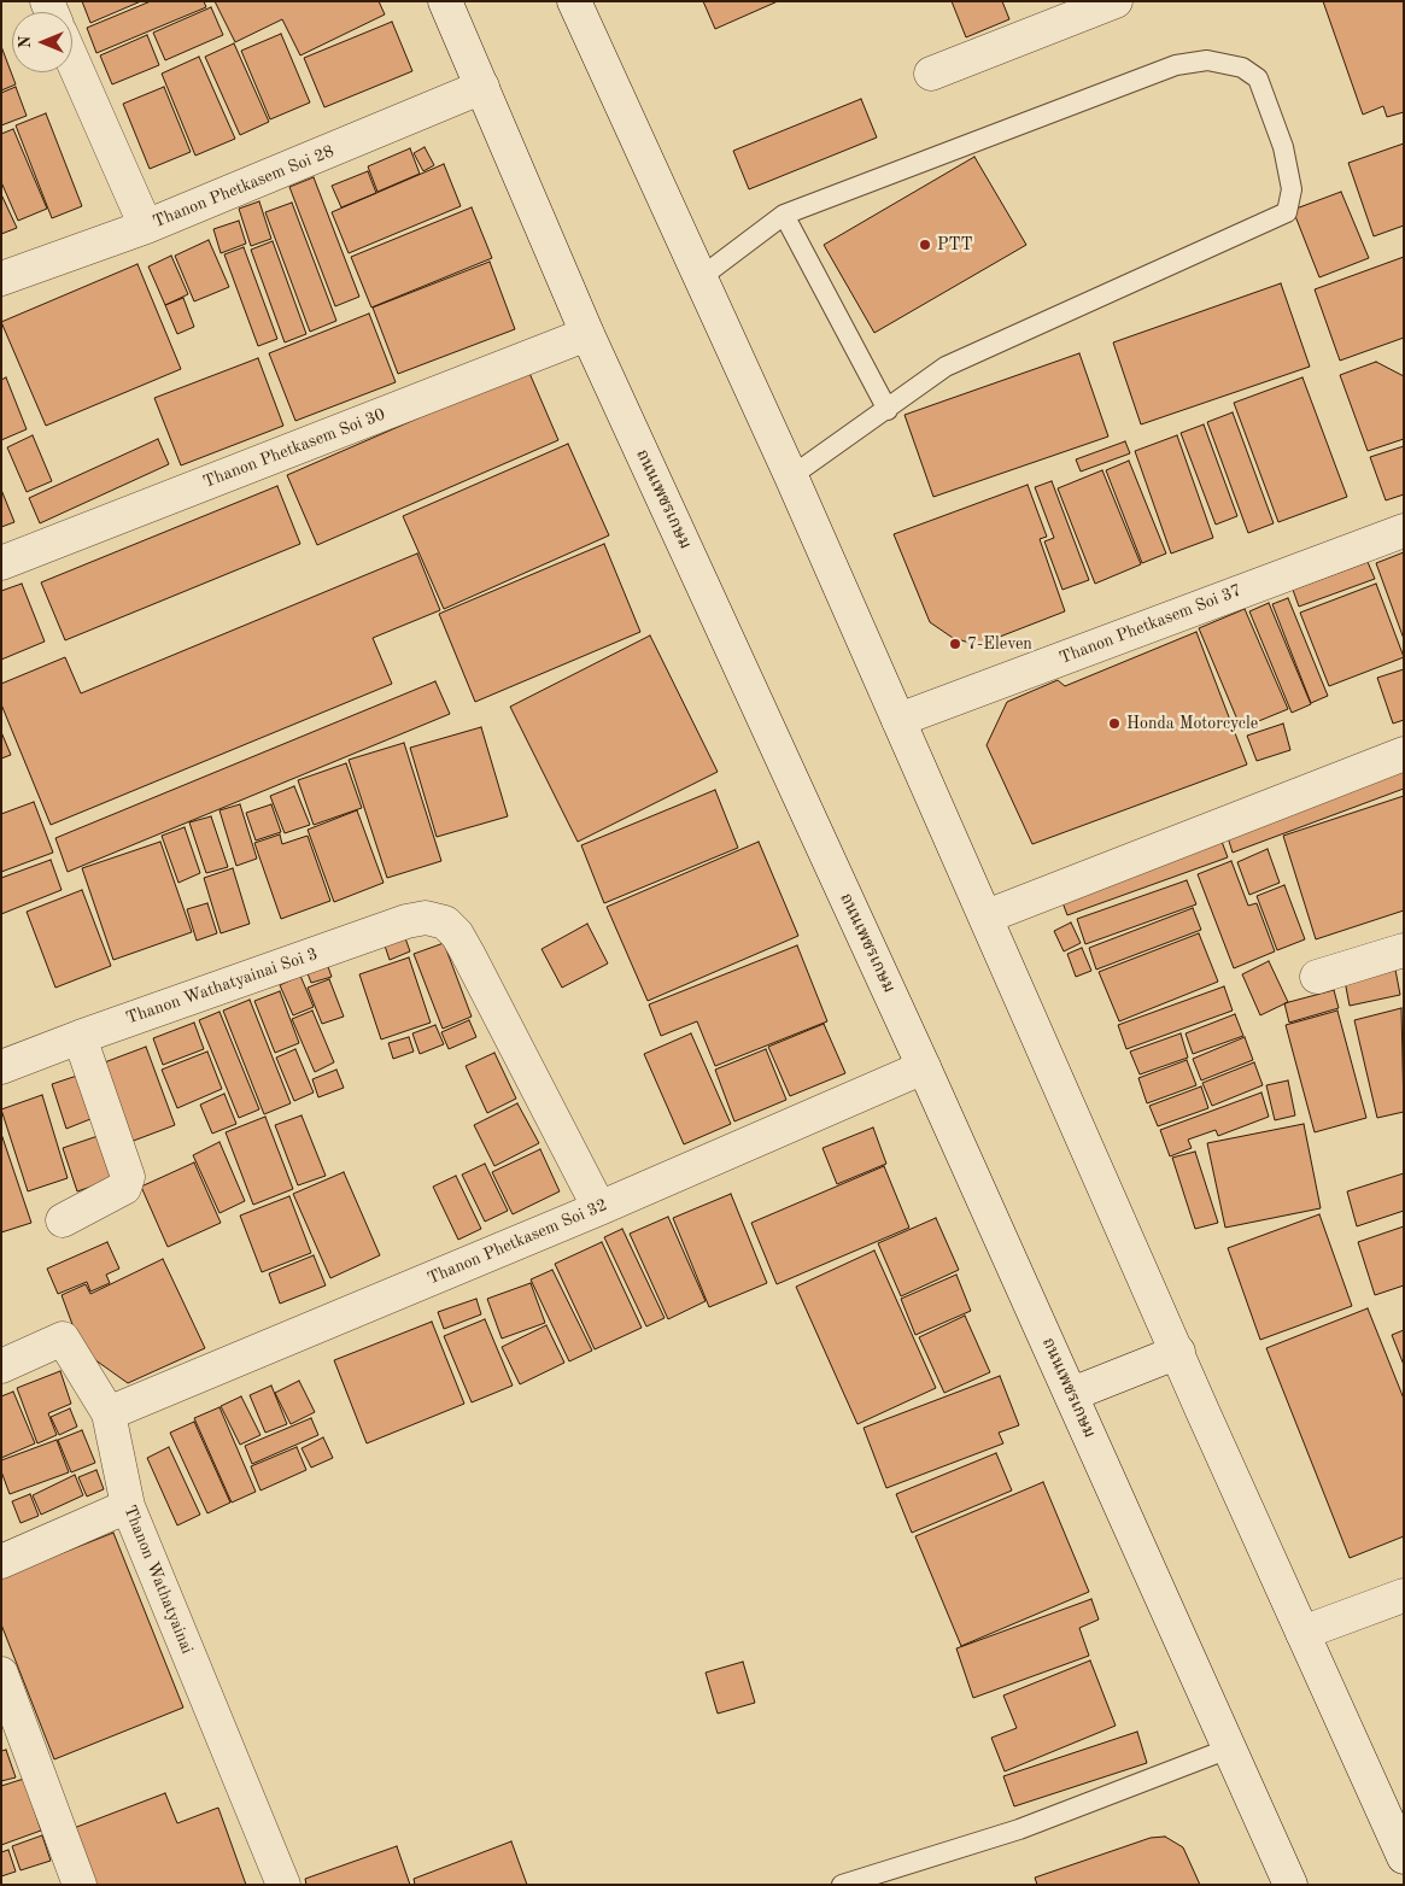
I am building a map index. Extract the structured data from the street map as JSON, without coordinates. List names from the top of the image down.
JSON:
{
  "streets": {
    "street": [
      "Thanon Phetkasem Soi 28",
      "Thanon Phetkasem Soi 30",
      "ถนนเพชรเกษม",
      "Thanon Phetkasem Soi 37",
      "Thanon Wathatyainai Soi 3",
      "Thanon Phetkasem Soi 32",
      "Thanon Wathatyainai"
    ]
  },
  "crossings": [
    ["Thanon Phetkasem Soi 28", "ถนนเพชรเกษม"],
    ["Thanon Phetkasem Soi 30", "ถนนเพชรเกษม"],
    ["ถนนเพชรเกษม", "Thanon Phetkasem Soi 32"],
    ["Thanon Wathatyainai Soi 3", "Thanon Phetkasem Soi 32"],
    ["Thanon Phetkasem Soi 32", "Thanon Wathatyainai"]
  ],
  "places": ["PTT", "7-Eleven", "Honda Motorcycle"],
  "north": "left"
}
